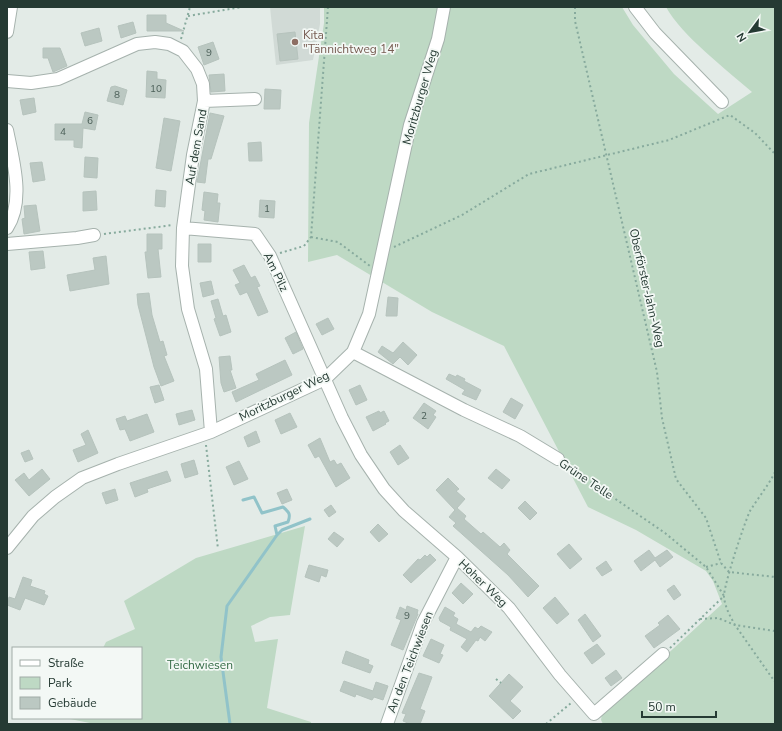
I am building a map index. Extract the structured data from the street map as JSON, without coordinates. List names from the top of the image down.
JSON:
{
  "streets": {
    "street": [
      "Moritzburger Weg",
      "Auf dem Sand",
      "Am Pilz",
      "Grüne Telle",
      "Hoher Weg",
      "An den Teichwiesen"
    ],
    "path": ["Oberförster-Jahn-Weg"]
  },
  "crossings": [
    ["Moritzburger Weg", "Auf dem Sand"],
    ["Moritzburger Weg", "Am Pilz"],
    ["Moritzburger Weg", "Grüne Telle"],
    ["Moritzburger Weg", "Hoher Weg"],
    ["Auf dem Sand", "Am Pilz"],
    ["Am Pilz", "Hoher Weg"],
    ["Hoher Weg", "An den Teichwiesen"]
  ],
  "parks": ["Teichwiesen"],
  "places": ["Kita \"Tännichtweg 14\""],
  "house_numbers": [
    "9",
    "10",
    "8",
    "6",
    "4",
    "1",
    "2",
    "9"
  ],
  "legend": ["Straße", "Park", "Gebäude"],
  "scale_bar": "50 m",
  "north": "bottom left"
}
